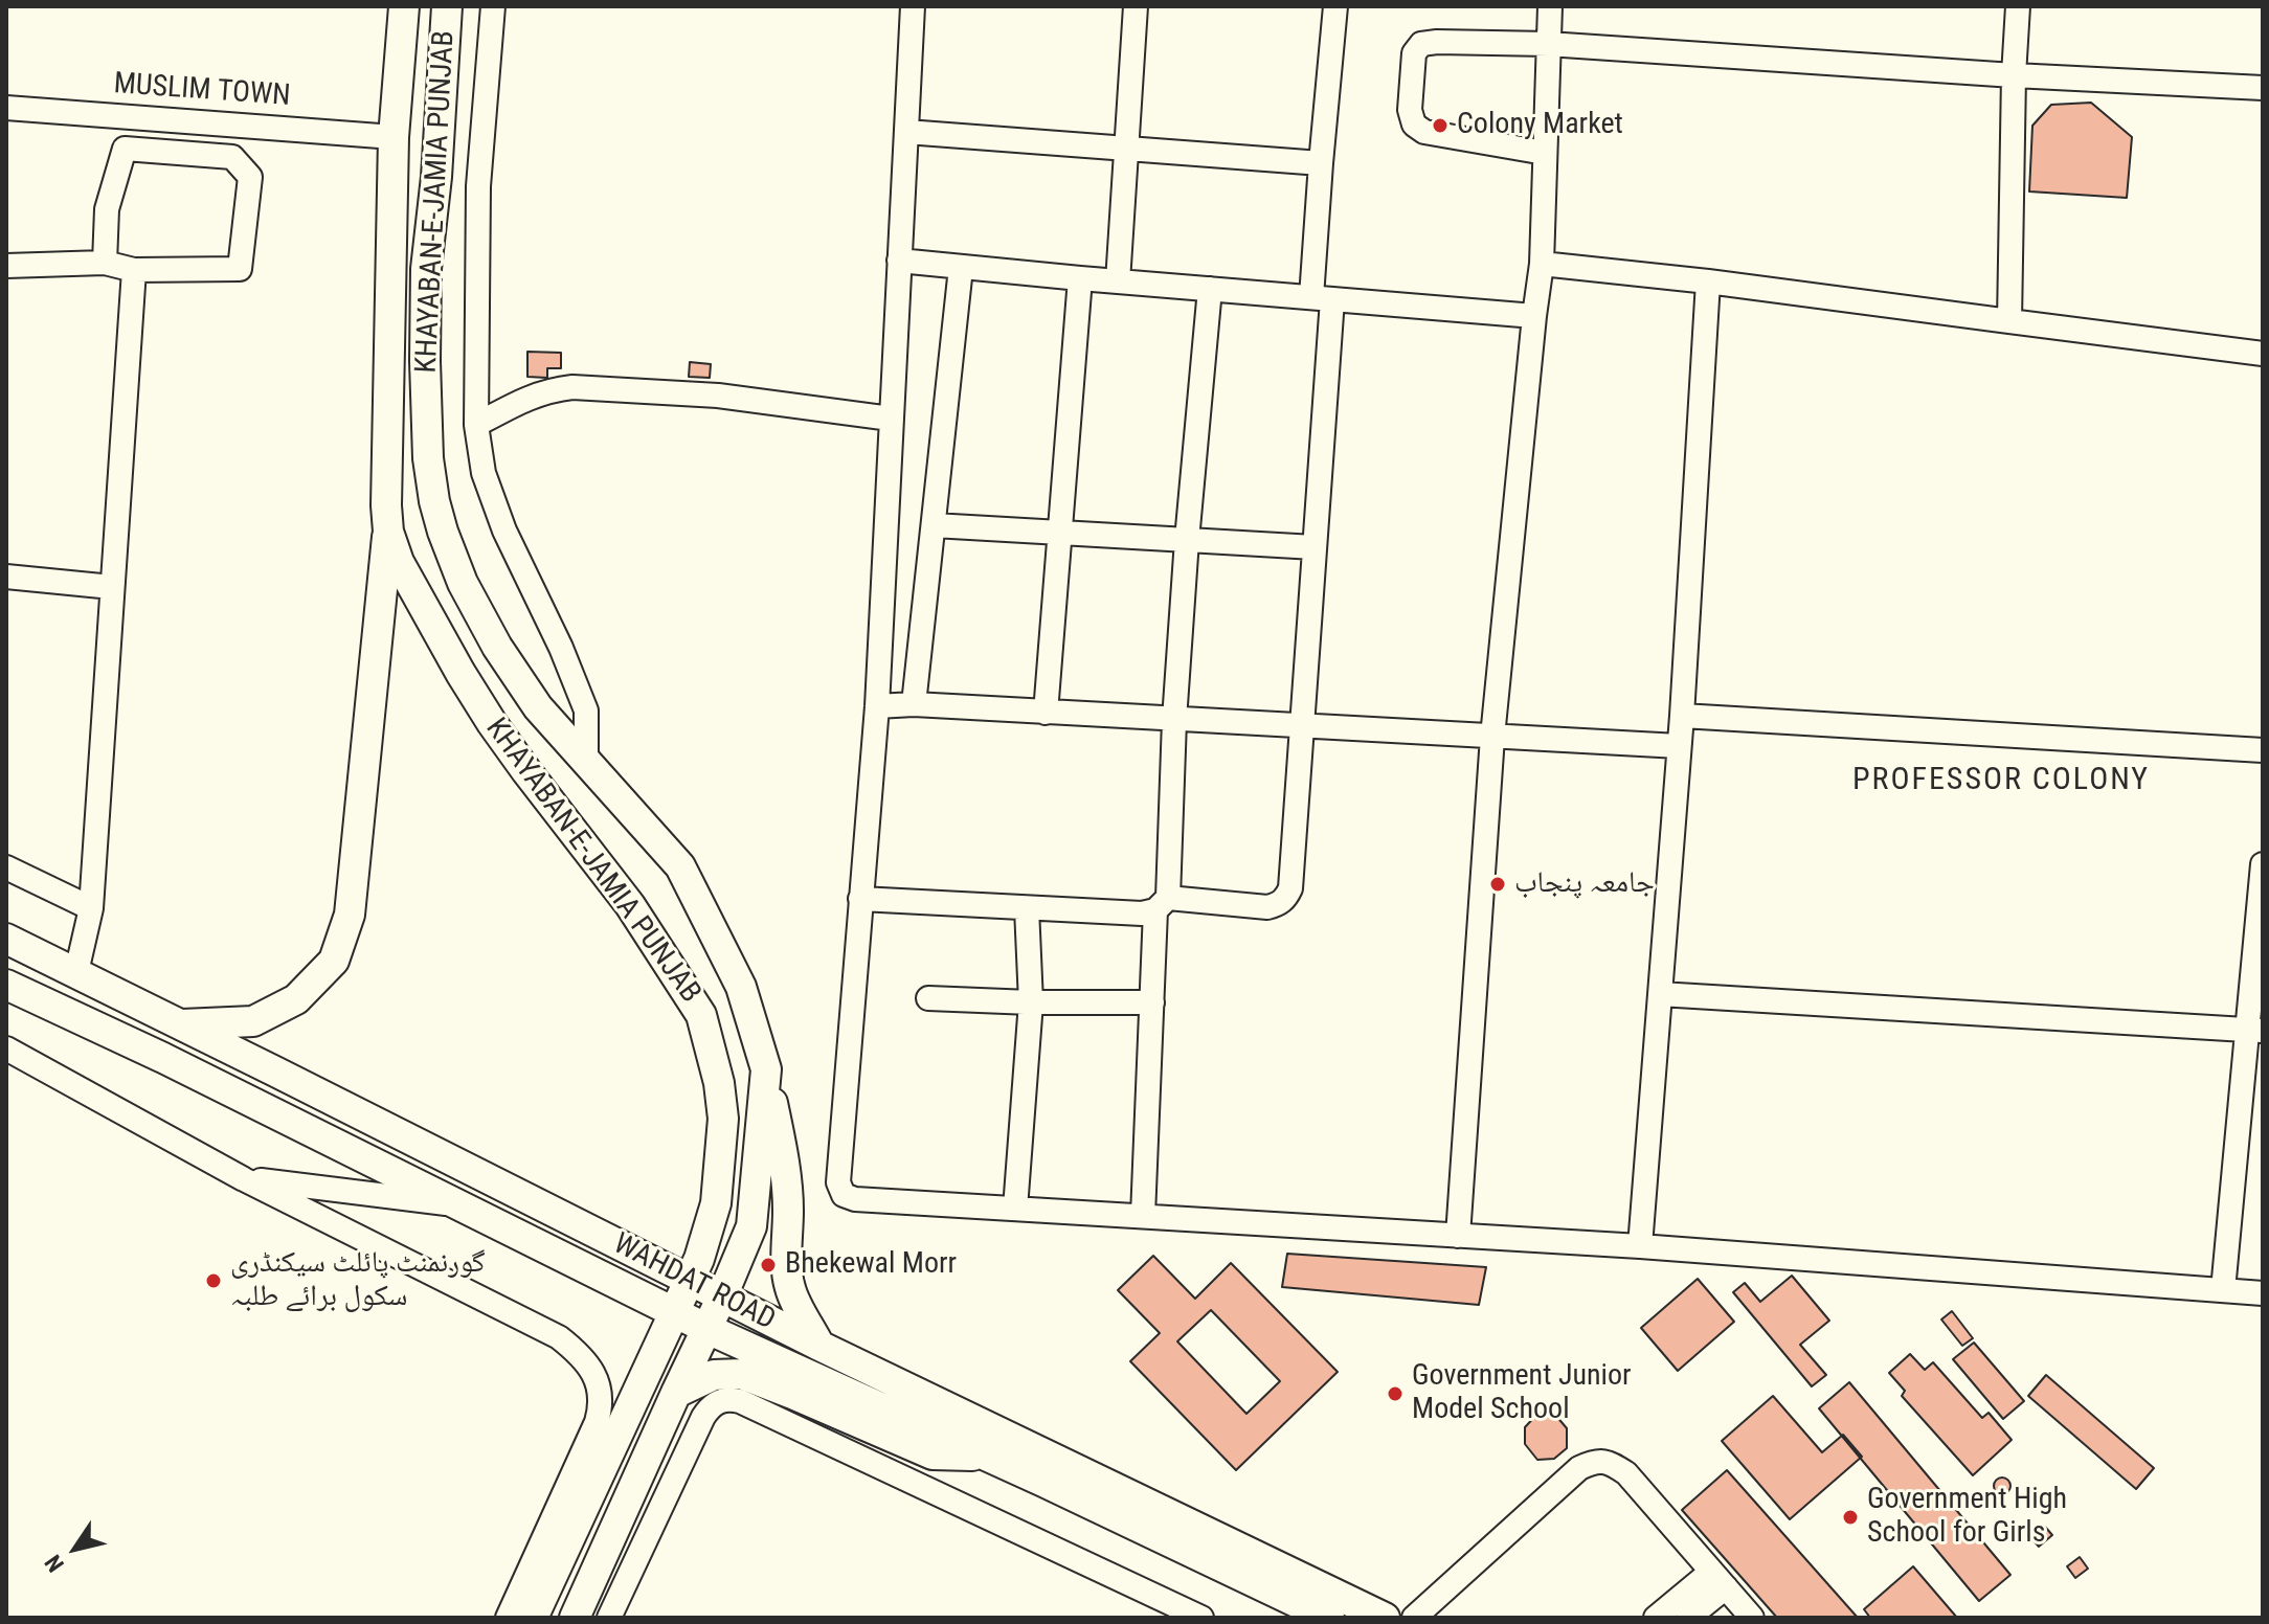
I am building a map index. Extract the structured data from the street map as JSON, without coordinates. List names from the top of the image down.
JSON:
{
  "streets": {
    "main road": ["KHAYABAN-E-JAMIA PUNJAB", "WAHDAT ROAD"],
    "street": ["MUSLIM TOWN"]
  },
  "crossings": [
    ["MUSLIM TOWN", "KHAYABAN-E-JAMIA PUNJAB"],
    ["KHAYABAN-E-JAMIA PUNJAB", "WAHDAT ROAD"]
  ],
  "districts": ["PROFESSOR COLONY"],
  "places": [
    "Colony Market",
    "جامعہ پنجاب",
    "Bhekewal Morr",
    "گورنمنٹ پائلٹ سیکنڈری سکول برائے طلبہ",
    "Government Junior Model School",
    "Government High School for Girls"
  ],
  "north": "bottom left"
}
